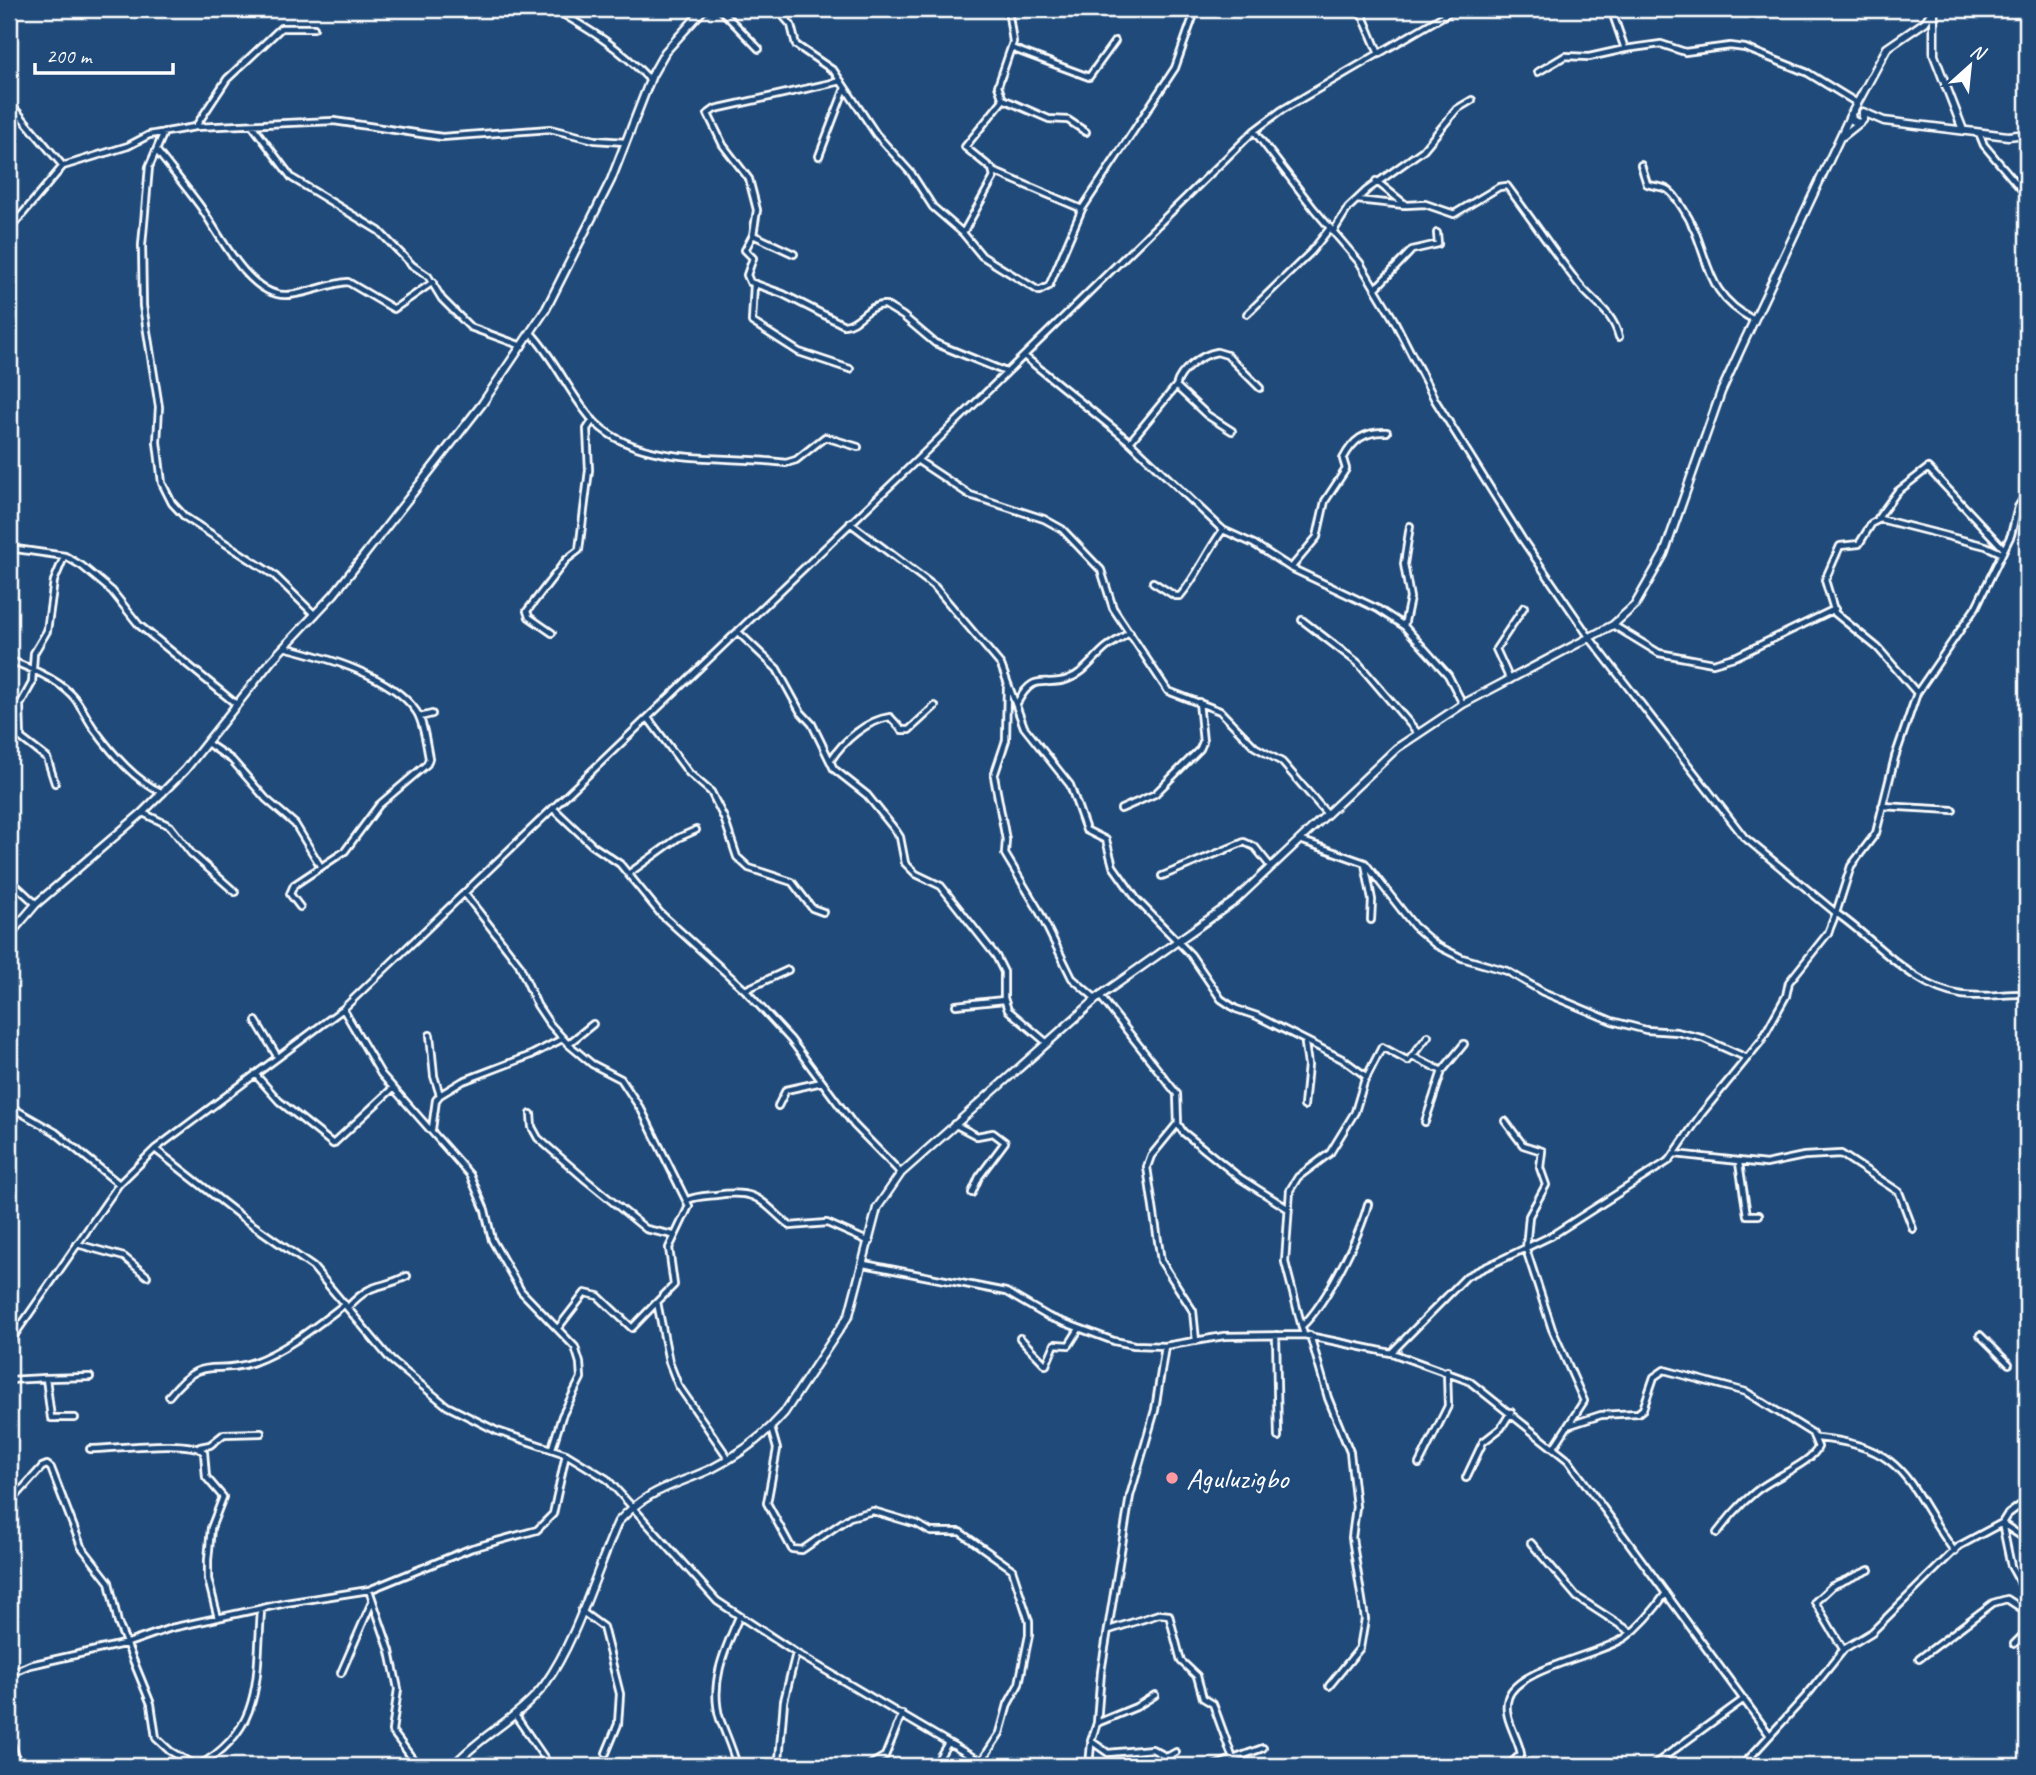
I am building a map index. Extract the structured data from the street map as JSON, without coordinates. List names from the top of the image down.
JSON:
{
  "places": ["Aguluzigbo"],
  "scale_bar": "200 m",
  "north": "top right"
}
